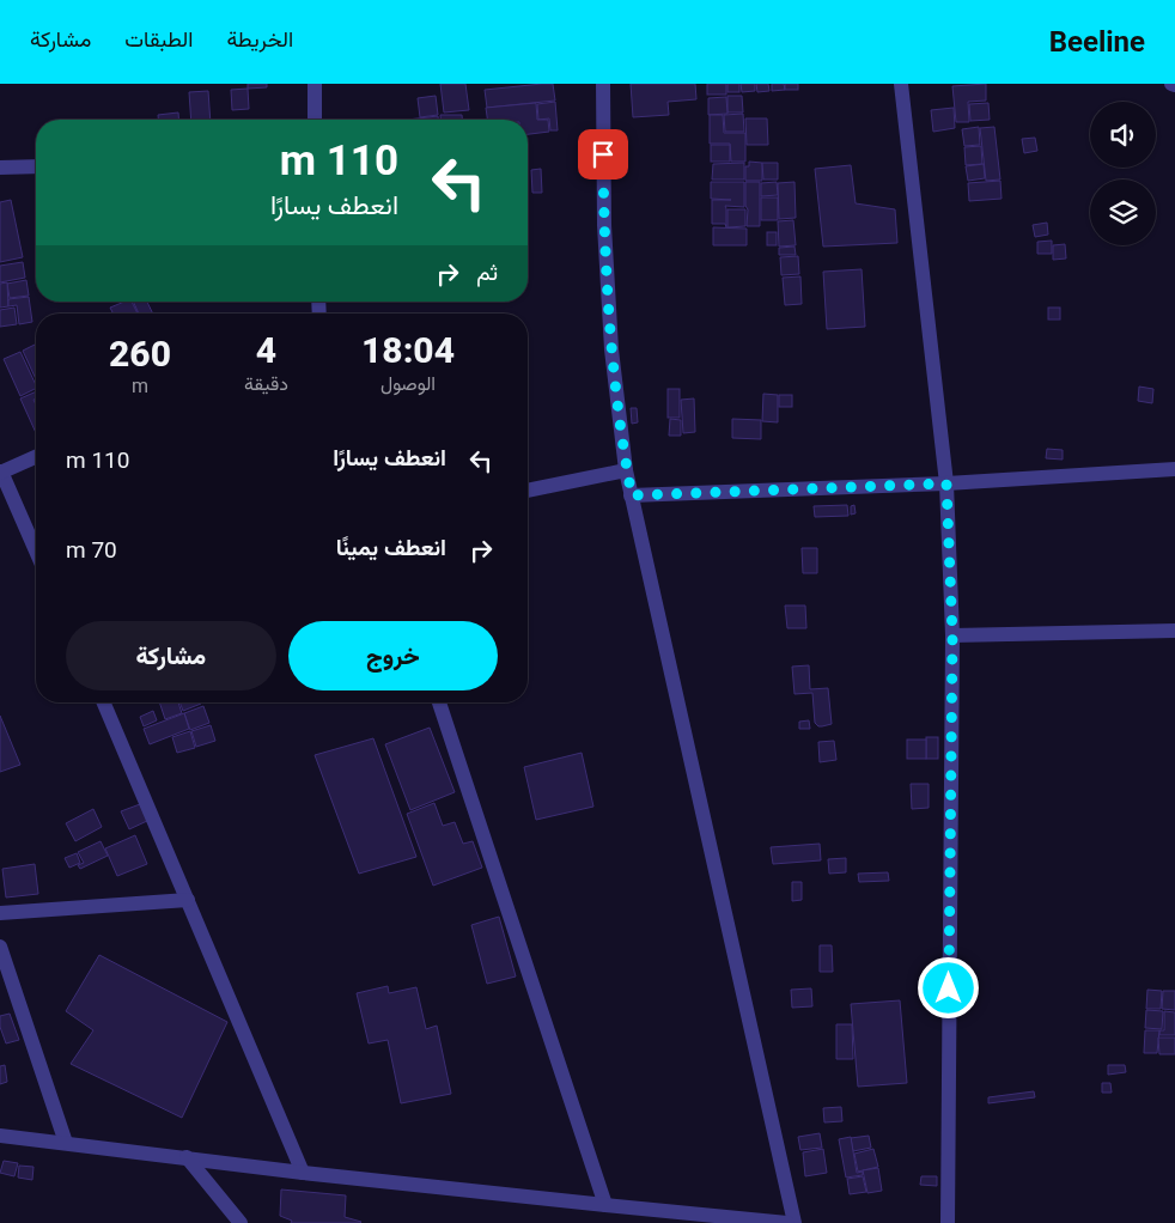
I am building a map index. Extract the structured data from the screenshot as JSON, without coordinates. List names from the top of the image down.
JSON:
{
  "page": {
    "header": "Beeline",
    "nav": ["الخريطة", "الطبقات", "مشاركة"],
    "turn": ["110 m", "انعطف يسارًا"],
    "then": "ثم",
    "eta": [
      "18:04",
      "الوصول",
      "4",
      "دقيقة",
      "260",
      "m"
    ],
    "list": [
      {
        "name": "انعطف يسارًا",
        "value": "110 m"
      },
      {
        "name": "انعطف يمينًا",
        "value": "70 m"
      }
    ],
    "buttons": ["خروج", "مشاركة"]
  }
}
